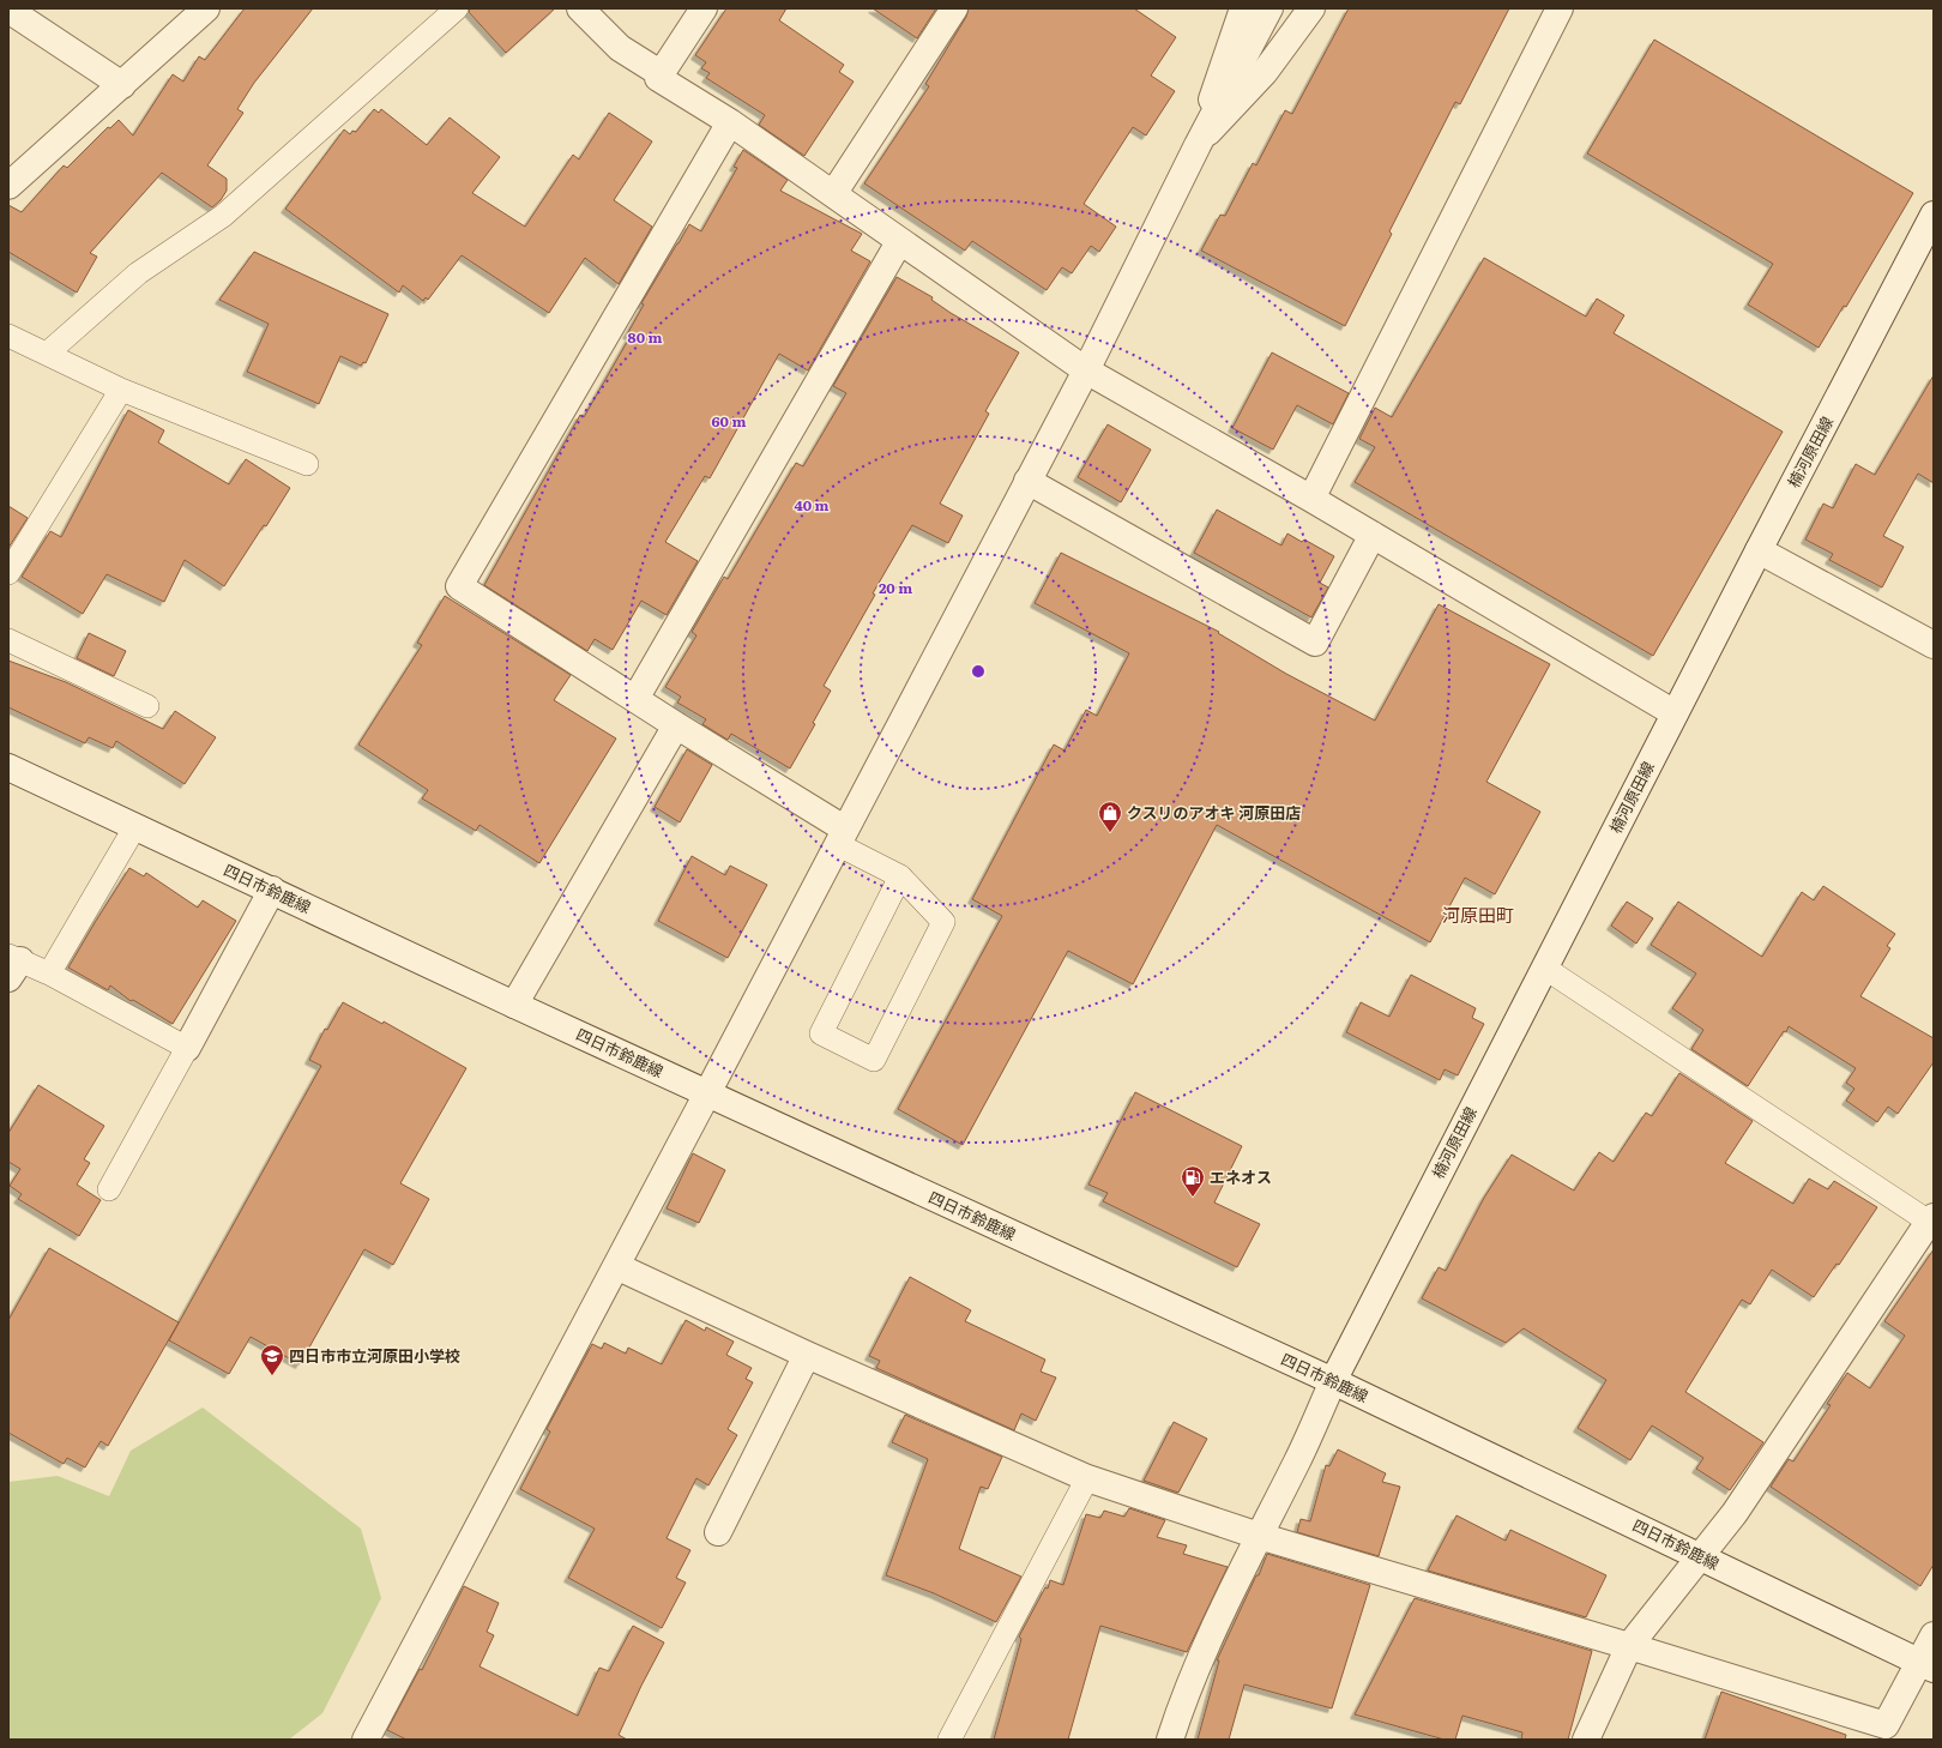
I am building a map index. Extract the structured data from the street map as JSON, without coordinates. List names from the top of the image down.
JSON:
{
  "streets": {
    "street": ["楠河原田線", "四日市鈴鹿線"]
  },
  "crossings": [
    ["楠河原田線", "四日市鈴鹿線"]
  ],
  "districts": ["河原田町"],
  "places": {
    "shop": ["クスリのアオキ 河原田店"],
    "fuel station": ["エネオス"],
    "school or university": ["四日市市立河原田小学校"]
  },
  "rings": [
    "80 m",
    "60 m",
    "40 m",
    "20 m"
  ]
}
